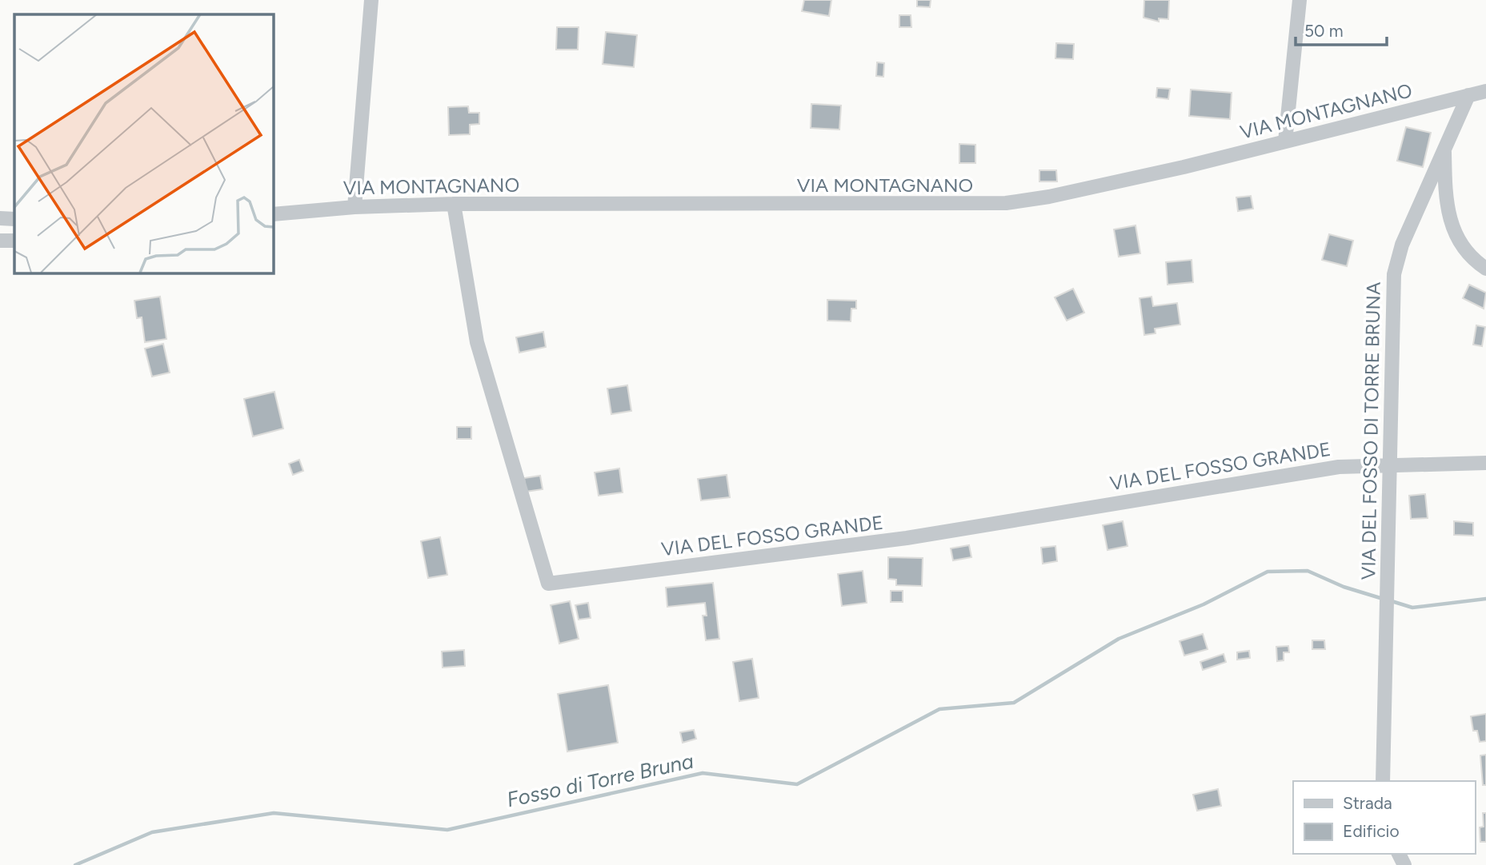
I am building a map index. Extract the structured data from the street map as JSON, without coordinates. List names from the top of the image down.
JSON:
{
  "streets": {
    "street": ["VIA MONTAGNANO", "VIA DEL FOSSO DI TORRE BRUNA", "VIA DEL FOSSO GRANDE"]
  },
  "crossings": [
    ["VIA MONTAGNANO", "VIA DEL FOSSO DI TORRE BRUNA"],
    ["VIA MONTAGNANO", "VIA DEL FOSSO GRANDE"],
    ["VIA DEL FOSSO DI TORRE BRUNA", "VIA DEL FOSSO GRANDE"]
  ],
  "water": ["Fosso di Torre Bruna"],
  "legend": ["Strada", "Edificio"],
  "scale_bar": "50 m"
}
